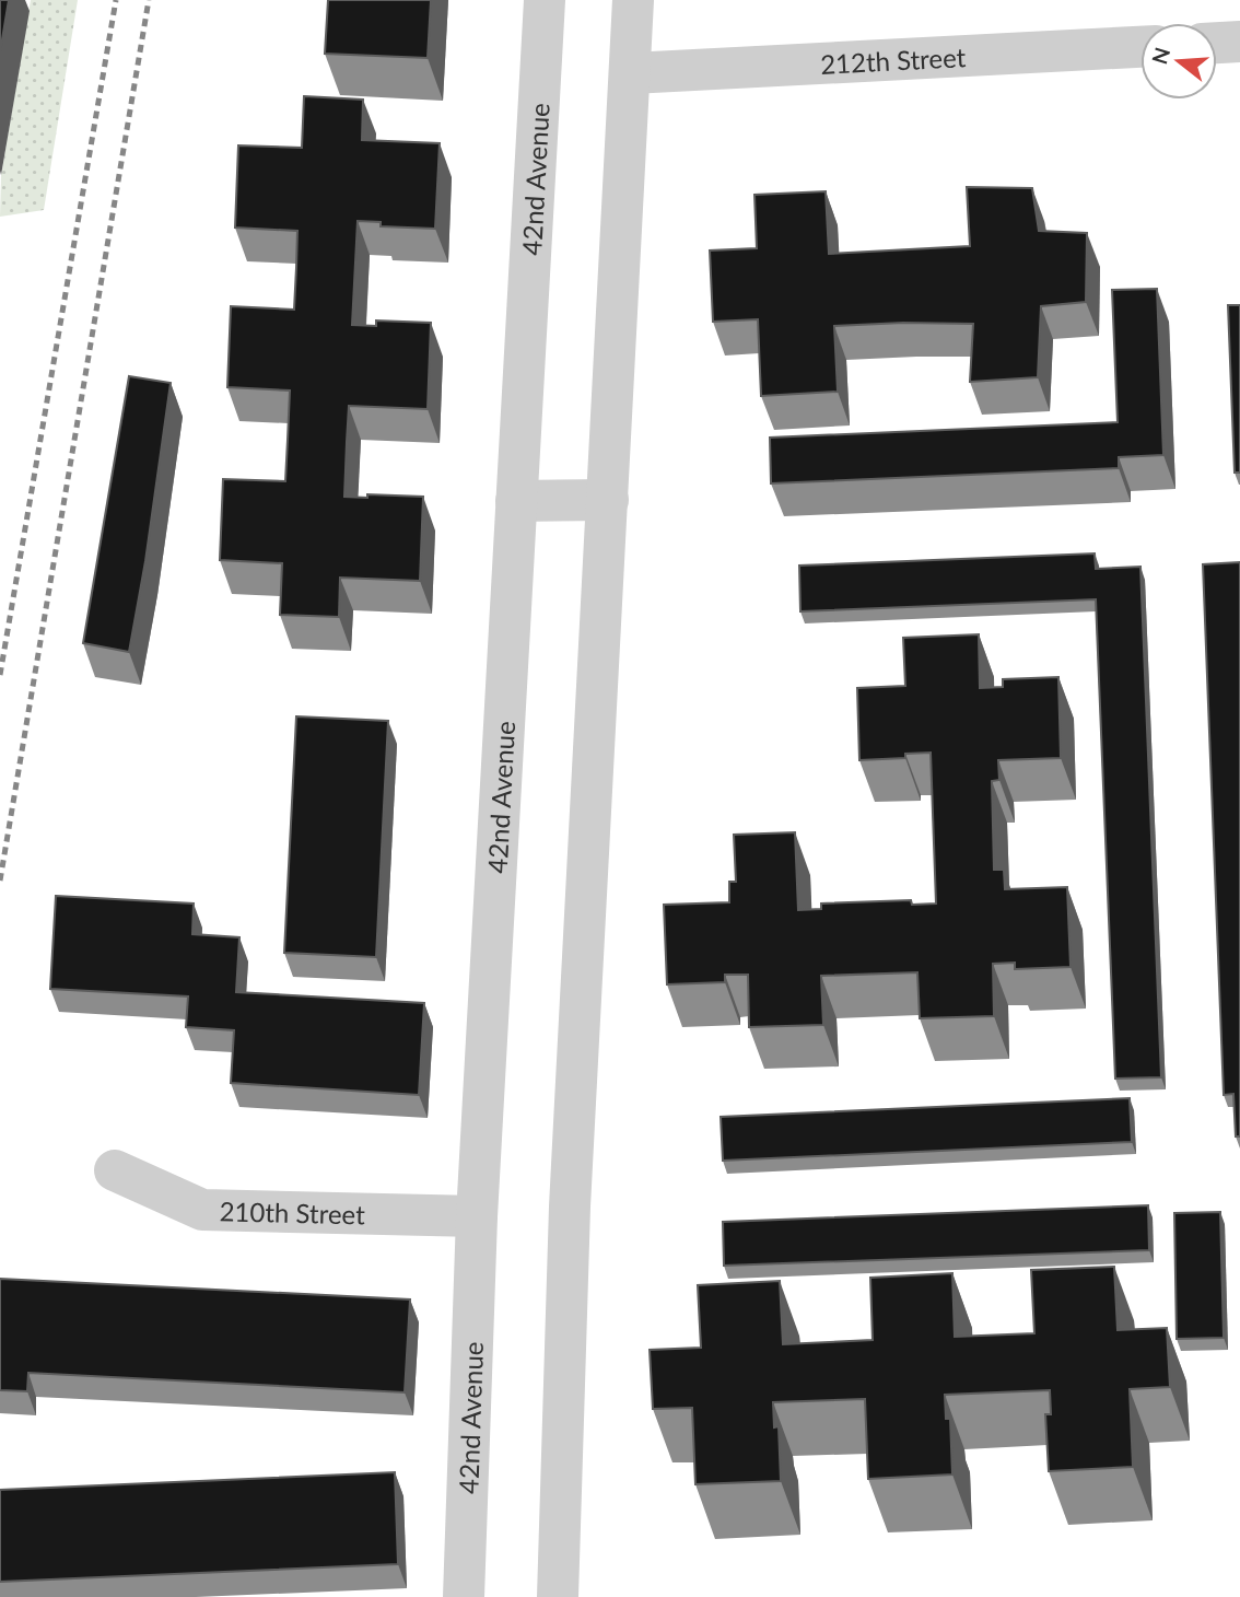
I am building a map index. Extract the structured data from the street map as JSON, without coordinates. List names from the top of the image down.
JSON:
{
  "streets": {
    "street": ["212th Street", "42nd Avenue", "210th Street"]
  },
  "crossings": [
    ["42nd Avenue", "210th Street"]
  ],
  "north": "left"
}
